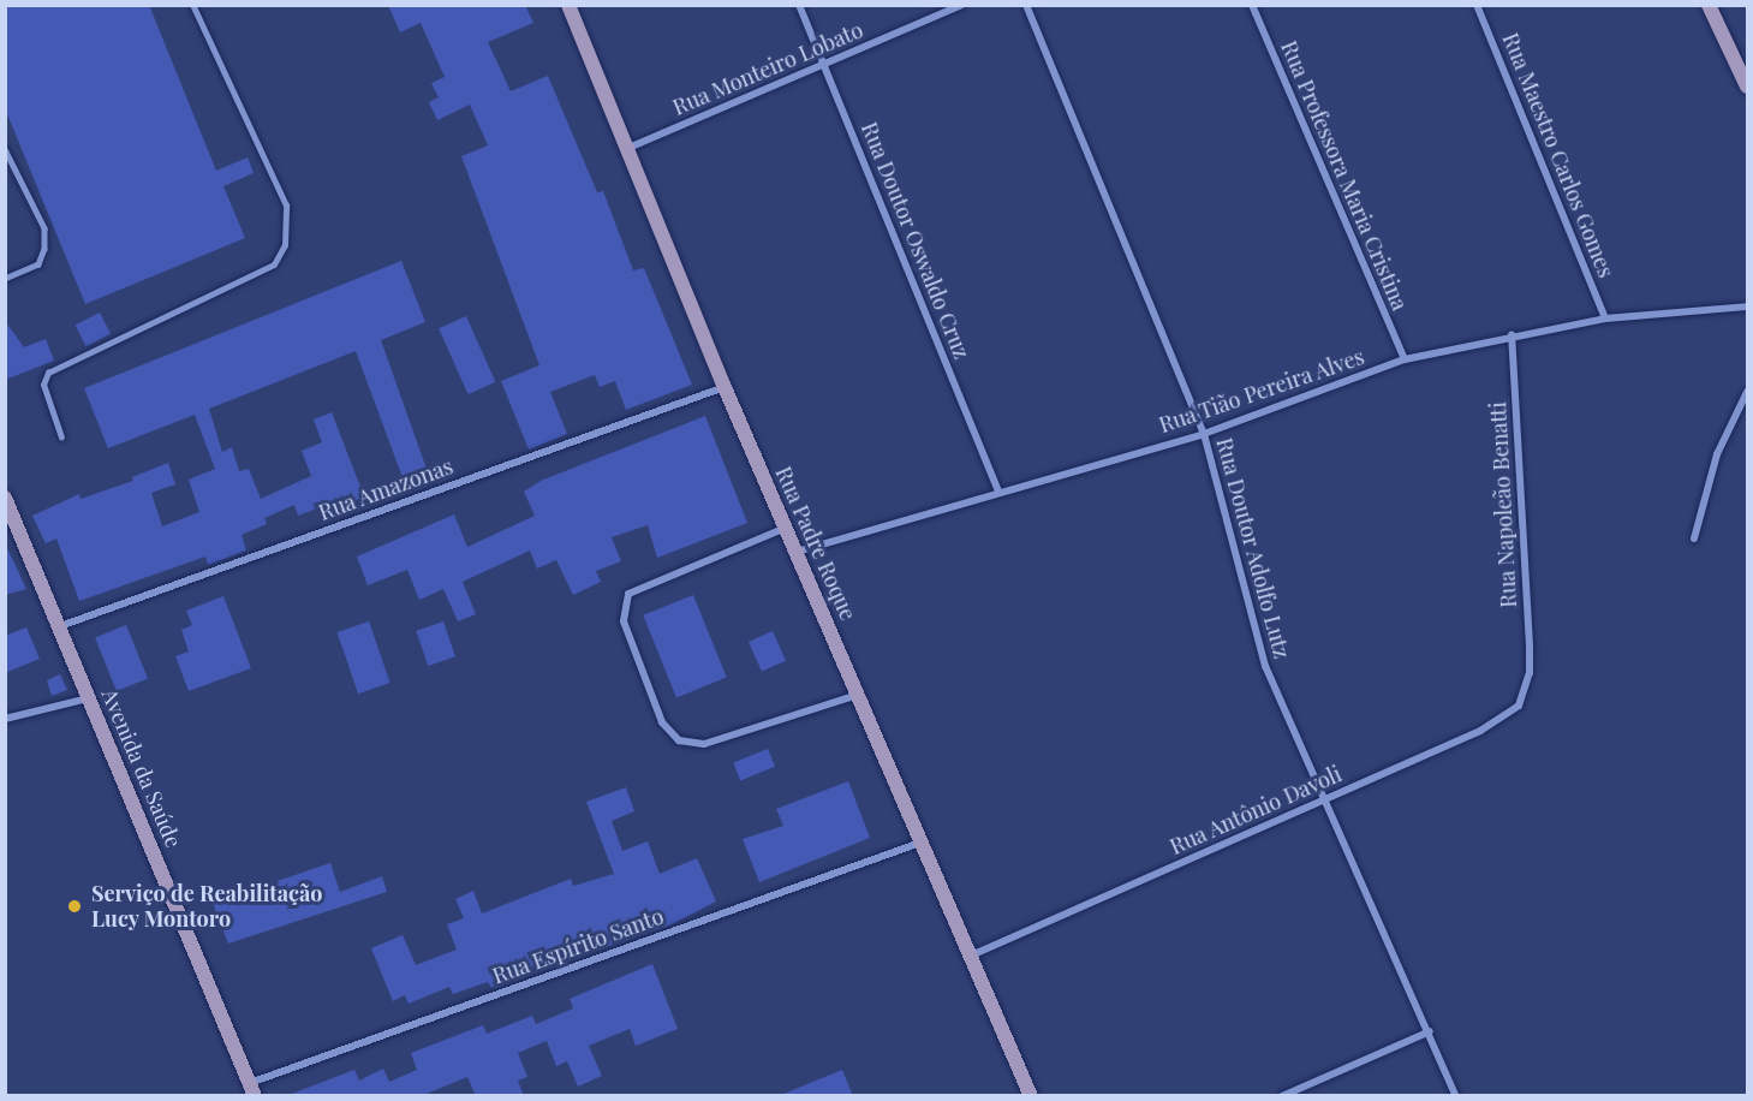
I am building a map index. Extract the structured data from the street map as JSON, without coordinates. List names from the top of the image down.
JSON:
{
  "streets": {
    "street": [
      "Rua Monteiro Lobato",
      "Rua Maestro Carlos Gomes",
      "Rua Professora Maria Cristina",
      "Rua Doutor Oswaldo Cruz",
      "Rua Tião Pereira Alves",
      "Rua Amazonas",
      "Rua Napoleão Benatti",
      "Rua Padre Roque",
      "Rua Doutor Adolfo Lutz",
      "Avenida da Saúde",
      "Rua Antônio Davoli",
      "Rua Espírito Santo"
    ]
  },
  "crossings": [
    ["Rua Monteiro Lobato", "Rua Doutor Oswaldo Cruz"],
    ["Rua Monteiro Lobato", "Rua Padre Roque"],
    ["Rua Maestro Carlos Gomes", "Rua Tião Pereira Alves"],
    ["Rua Professora Maria Cristina", "Rua Tião Pereira Alves"],
    ["Rua Doutor Oswaldo Cruz", "Rua Tião Pereira Alves"],
    ["Rua Tião Pereira Alves", "Rua Napoleão Benatti"],
    ["Rua Tião Pereira Alves", "Rua Padre Roque"],
    ["Rua Tião Pereira Alves", "Rua Doutor Adolfo Lutz"],
    ["Rua Amazonas", "Rua Padre Roque"],
    ["Rua Amazonas", "Avenida da Saúde"],
    ["Rua Napoleão Benatti", "Rua Antônio Davoli"],
    ["Rua Padre Roque", "Rua Antônio Davoli"],
    ["Rua Padre Roque", "Rua Espírito Santo"],
    ["Rua Doutor Adolfo Lutz", "Rua Antônio Davoli"],
    ["Avenida da Saúde", "Rua Espírito Santo"]
  ],
  "places": ["Serviço de Reabilitação Lucy Montoro"]
}
